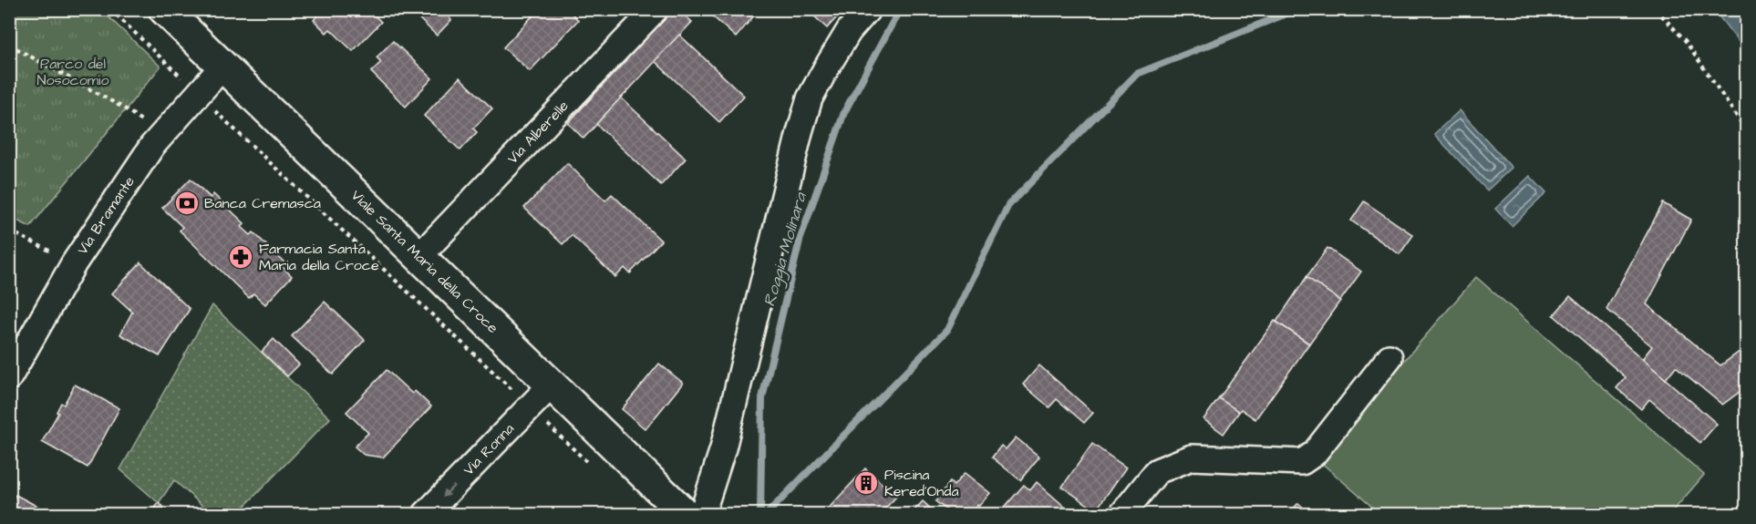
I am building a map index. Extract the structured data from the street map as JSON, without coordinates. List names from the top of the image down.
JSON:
{
  "streets": {
    "main road": ["Viale Santa Maria della Croce"],
    "street": ["Via Alberelle", "Via Bramante", "Via Ronna"]
  },
  "crossings": [
    ["Via Alberelle", "Viale Santa Maria della Croce"],
    ["Via Bramante", "Viale Santa Maria della Croce"],
    ["Viale Santa Maria della Croce", "Via Ronna"]
  ],
  "one_way": ["Via Ronna"],
  "water": ["Roggia Molinara"],
  "parks": ["Parco del Nosocomio"],
  "places": {
    "bank": ["Banca Cremasca"],
    "pharmacy": ["Farmacia Santa Maria della Croce"],
    "building": ["Piscina Kered'Onda"]
  }
}
